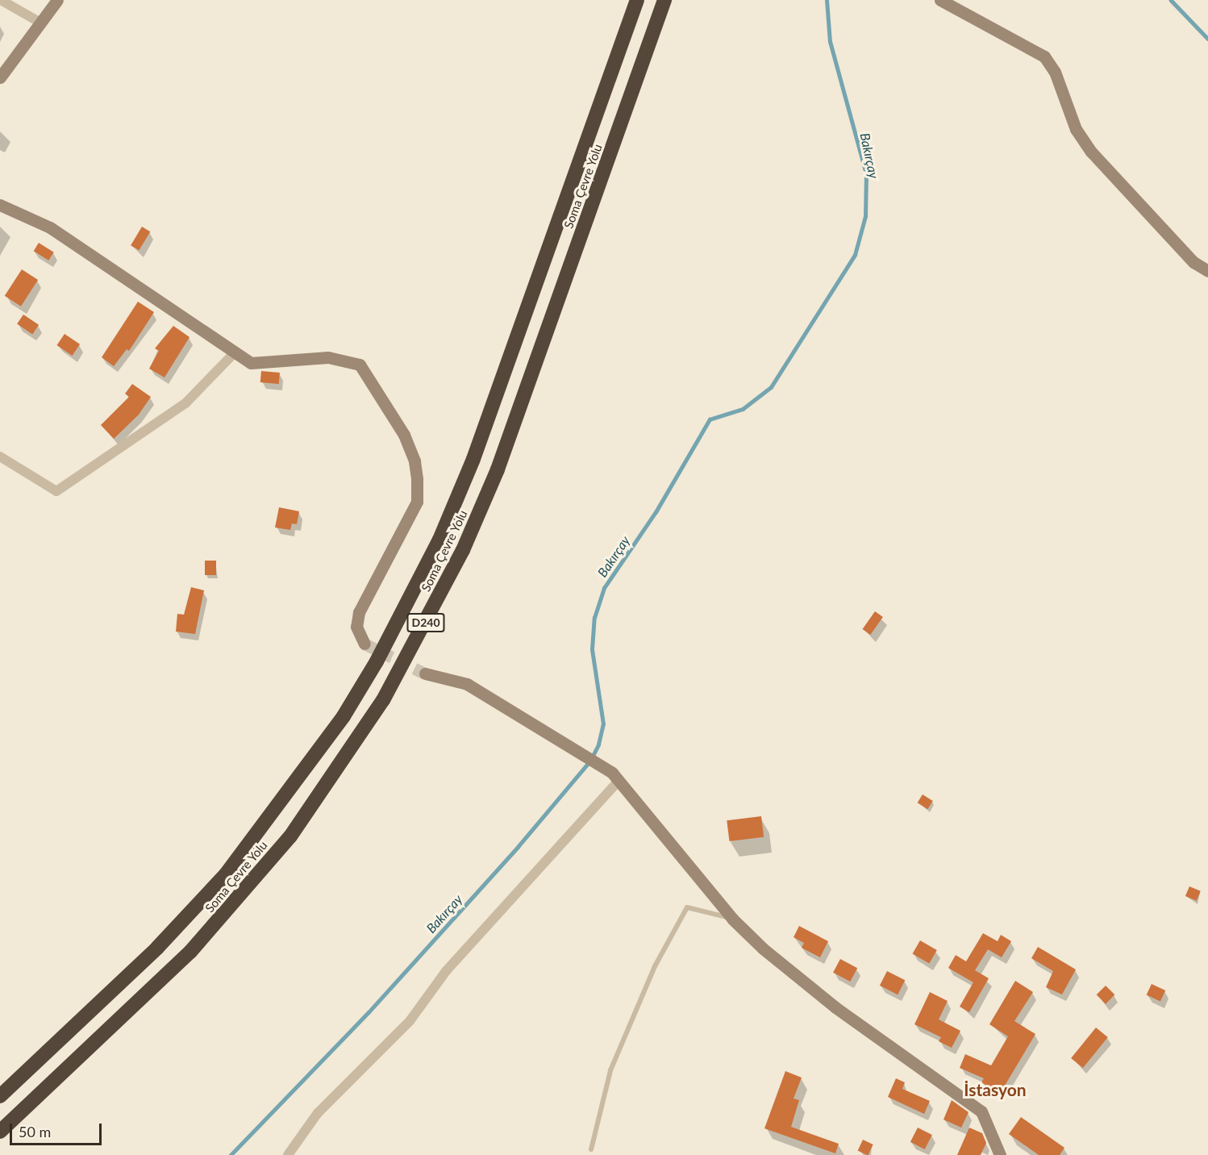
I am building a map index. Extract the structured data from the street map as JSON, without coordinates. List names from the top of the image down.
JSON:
{
  "streets": {
    "highway": ["Soma Çevre Yolu", "D240"]
  },
  "districts": ["İstasyon"],
  "water": ["Bakırçay"],
  "scale_bar": "50 m"
}
